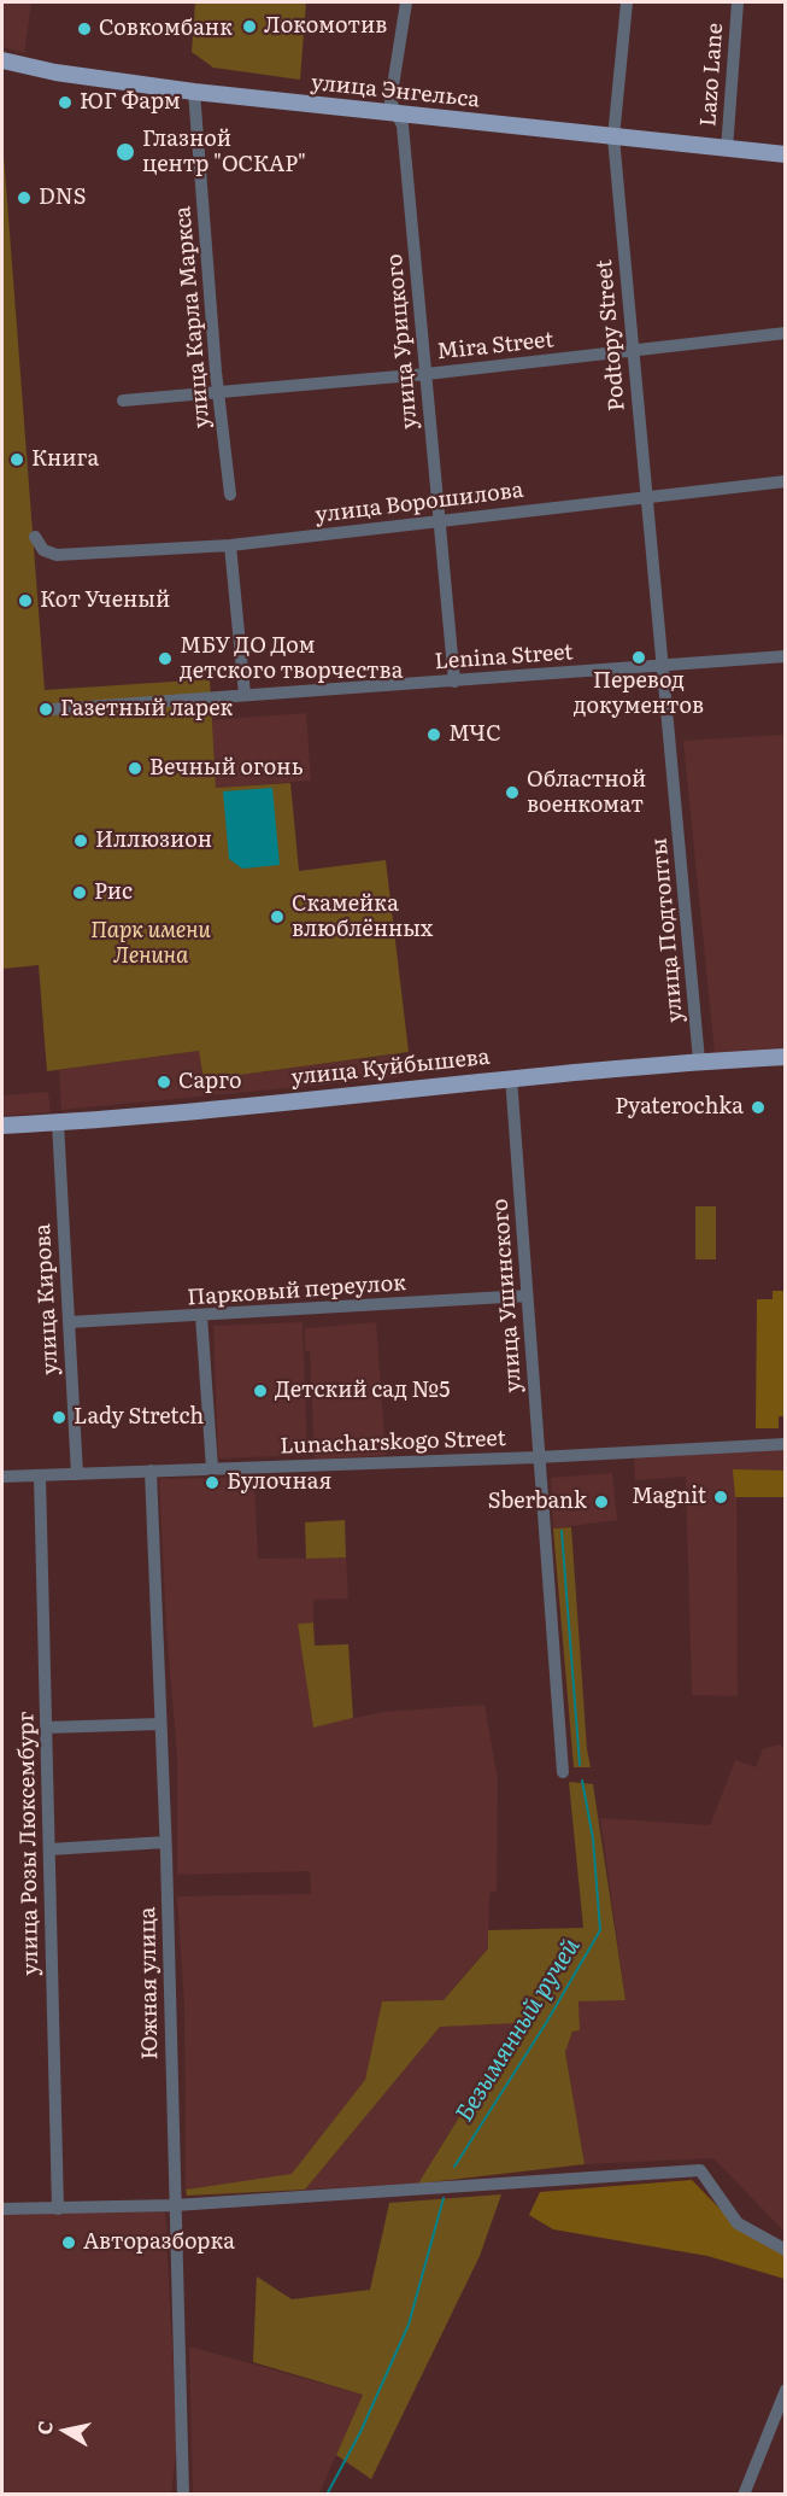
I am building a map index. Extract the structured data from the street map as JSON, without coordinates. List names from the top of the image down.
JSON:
{
  "streets": {
    "main road": ["улица Энгельса", "улица Куйбышева"],
    "street": [
      "Lazo Lane",
      "улица Карла Маркса",
      "Podtopy Street",
      "улица Урицкого",
      "Mira Street",
      "улица Ворошилова",
      "Lenina Street",
      "улица Подтопты",
      "Парковый переулок",
      "улица Ушинского",
      "улица Кирова",
      "Lunacharskogo Street",
      "улица Розы Люксембург",
      "Южная улица"
    ]
  },
  "crossings": [
    ["Lazo Lane", "улица Энгельса"],
    ["улица Энгельса", "улица Карла Маркса"],
    ["улица Энгельса", "Podtopy Street"],
    ["улица Энгельса", "улица Урицкого"],
    ["улица Карла Маркса", "Mira Street"],
    ["Podtopy Street", "Mira Street"],
    ["Podtopy Street", "улица Ворошилова"],
    ["Podtopy Street", "Lenina Street"],
    ["Podtopy Street", "улица Подтопты"],
    ["улица Урицкого", "Mira Street"],
    ["улица Урицкого", "улица Ворошилова"],
    ["улица Урицкого", "Lenina Street"],
    ["Lenina Street", "улица Подтопты"],
    ["улица Подтопты", "улица Куйбышева"],
    ["улица Куйбышева", "улица Ушинского"],
    ["улица Куйбышева", "улица Кирова"],
    ["Парковый переулок", "улица Ушинского"],
    ["Парковый переулок", "улица Кирова"],
    ["улица Ушинского", "Lunacharskogo Street"],
    ["улица Кирова", "Lunacharskogo Street"],
    ["Lunacharskogo Street", "улица Розы Люксембург"],
    ["Lunacharskogo Street", "Южная улица"]
  ],
  "water": ["Безымянный ручей"],
  "parks": ["Парк имени Ленина"],
  "places": [
    "Локомотив",
    "Совкомбанк",
    "ЮГ Фарм",
    "Глазной центр \"ОСКАР\"",
    "DNS",
    "Книга",
    "Кот Ученый",
    "Перевод документов",
    "МБУ ДО Дом детского творчества",
    "Газетный ларек",
    "МЧС",
    "Вечный огонь",
    "Областной военкомат",
    "Иллюзион",
    "Рис",
    "Скамейка влюблённых",
    "Сарго",
    "Pyaterochka",
    "Детский сад №5",
    "Lady Stretch",
    "Булочная",
    "Magnit",
    "Sberbank",
    "Авторазборка"
  ],
  "north": "left"
}
